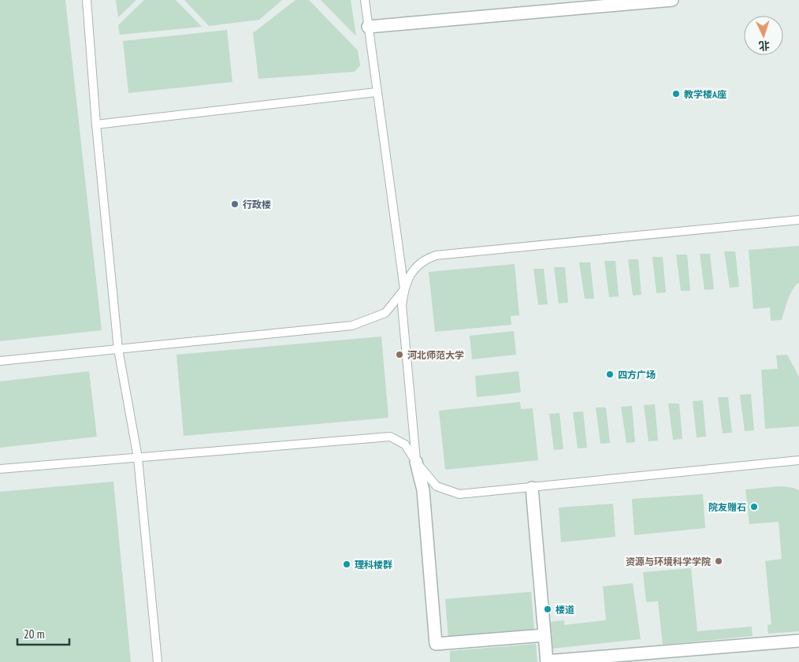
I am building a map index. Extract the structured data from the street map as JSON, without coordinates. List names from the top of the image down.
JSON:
{
  "places": [
    "教学楼A座",
    "行政楼",
    "河北师范大学",
    "四方广场",
    "院友赠石",
    "资源与环境科学学院",
    "理科楼群",
    "楼道"
  ],
  "scale_bar": "20 m",
  "north": "bottom"
}
